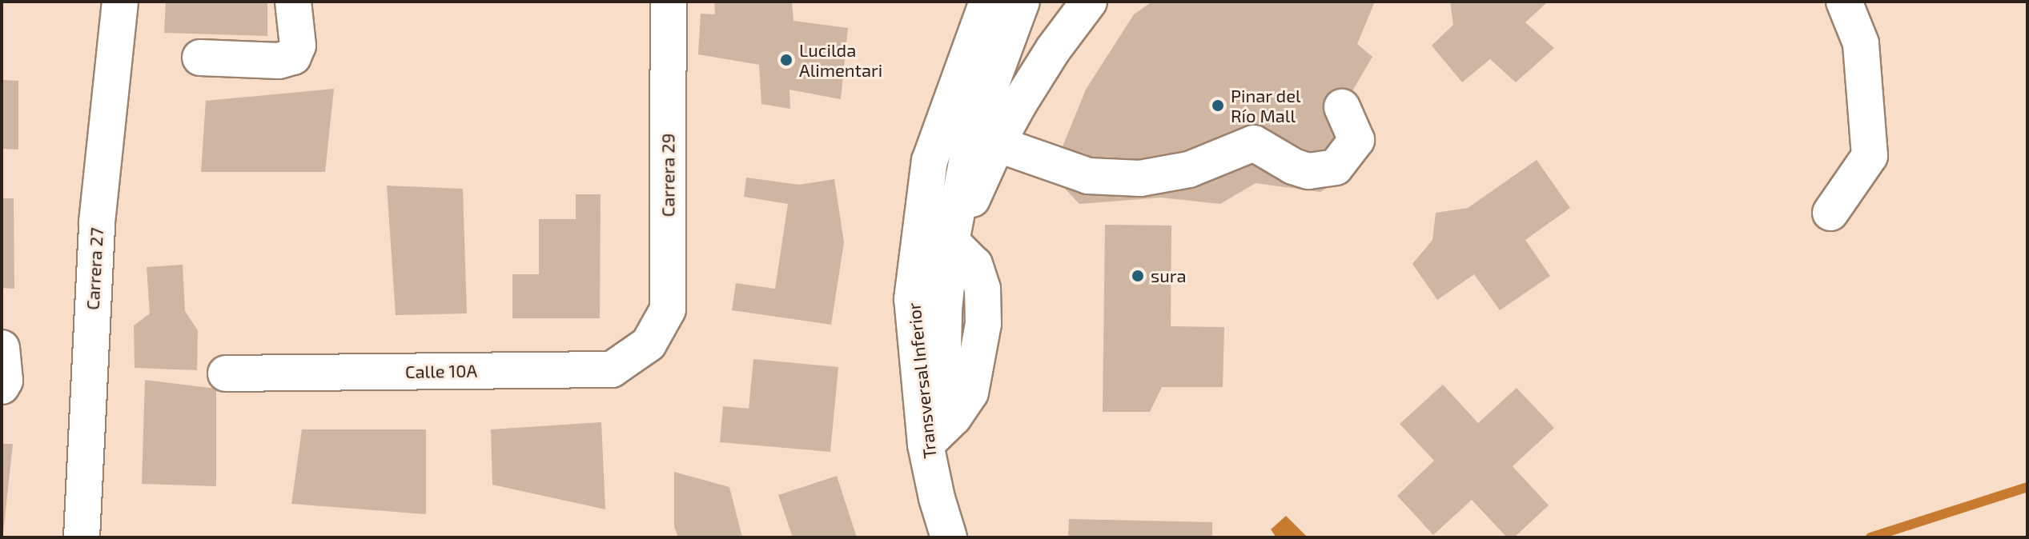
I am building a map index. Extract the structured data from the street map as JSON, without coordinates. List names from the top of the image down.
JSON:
{
  "streets": {
    "street": [
      "Carrera 29",
      "Carrera 27",
      "Calle 10A",
      "Transversal Inferior"
    ]
  },
  "crossings": [
    ["Carrera 29", "Calle 10A"]
  ],
  "places": ["Lucilda Alimentari", "Pinar del Río Mall", "sura"]
}
